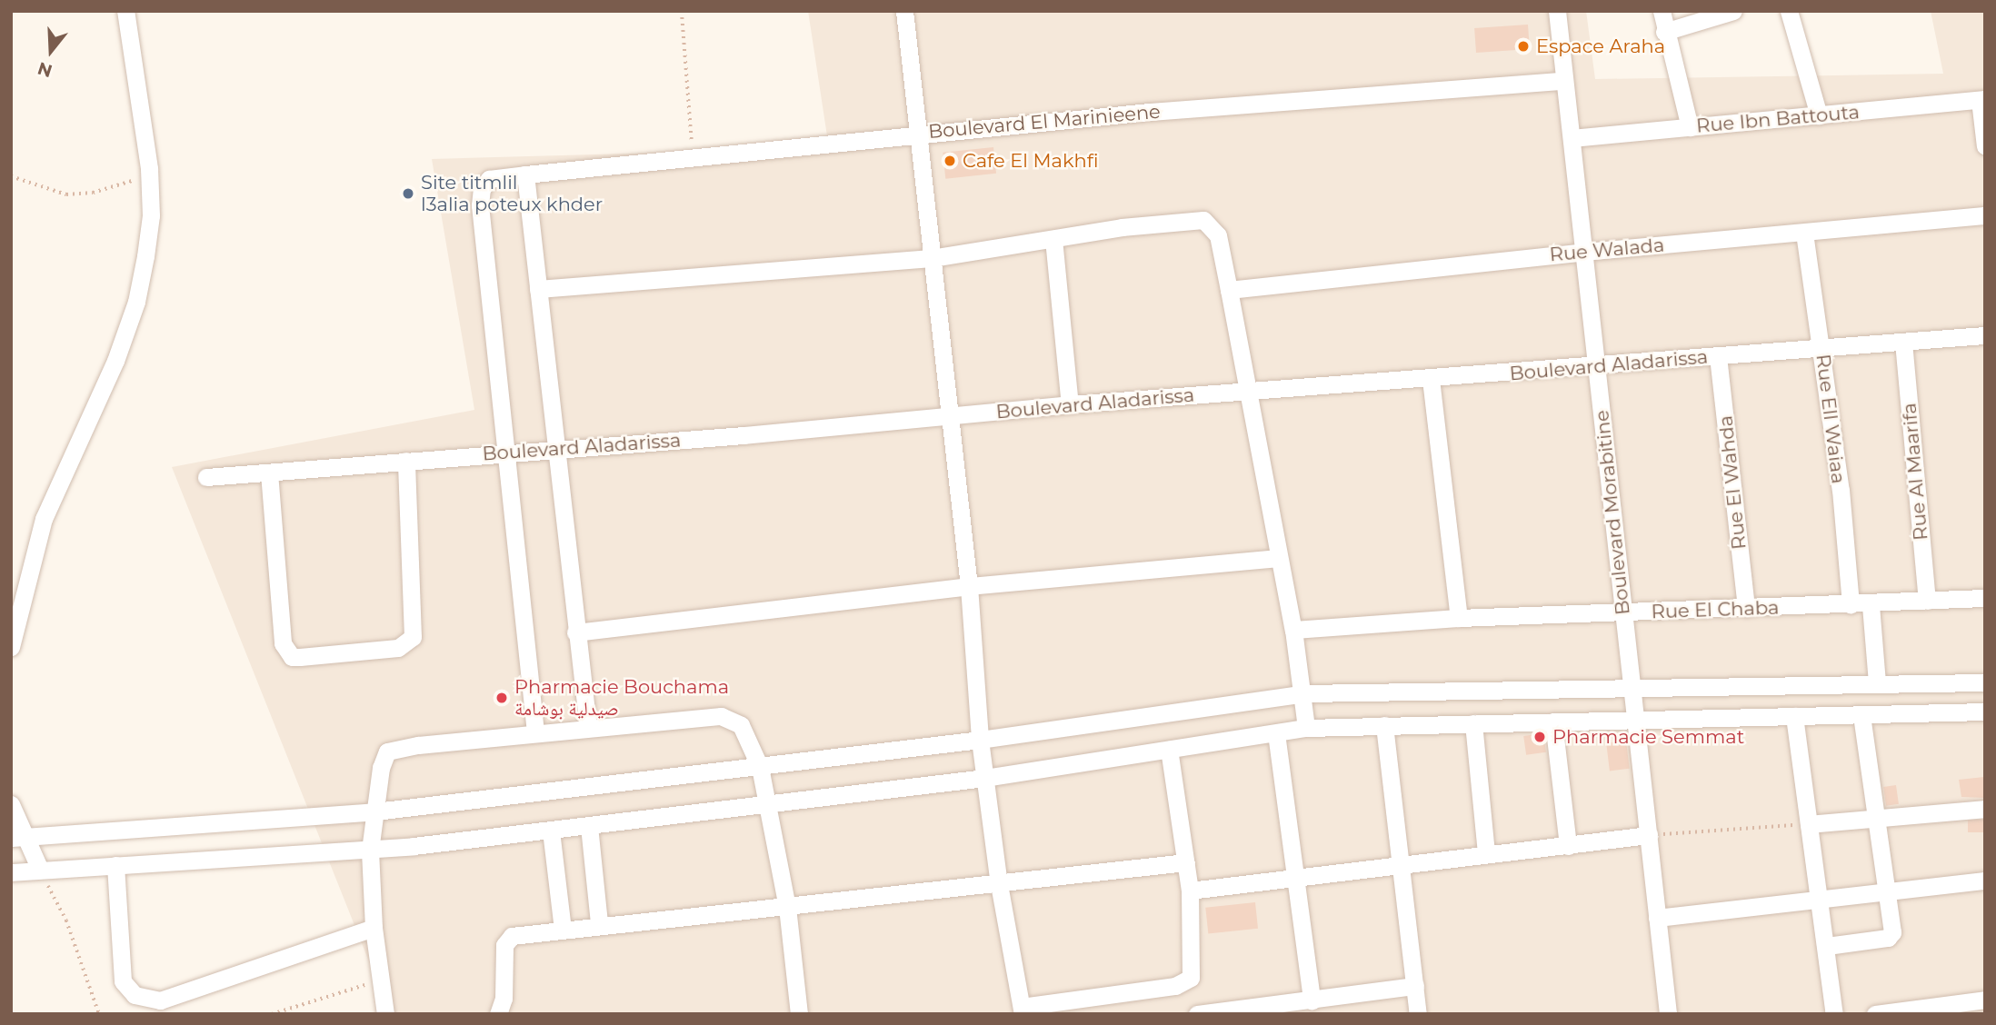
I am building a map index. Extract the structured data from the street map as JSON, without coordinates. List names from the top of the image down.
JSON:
{
  "streets": {
    "street": [
      "Rue Ibn Battouta",
      "Boulevard El Marinieene",
      "Rue Walada",
      "Boulevard Aladarissa",
      "Rue Ell Waiaa",
      "Rue Al Maarifa",
      "Rue El Wahda",
      "Boulevard Morabitine",
      "Rue El Chaba"
    ]
  },
  "crossings": [
    ["Rue Ibn Battouta", "Boulevard Morabitine"],
    ["Boulevard El Marinieene", "Boulevard Aladarissa"],
    ["Boulevard El Marinieene", "Boulevard Morabitine"],
    ["Rue Walada", "Rue Ell Waiaa"],
    ["Rue Walada", "Boulevard Morabitine"],
    ["Boulevard Aladarissa", "Rue Ell Waiaa"],
    ["Boulevard Aladarissa", "Rue Al Maarifa"],
    ["Boulevard Aladarissa", "Rue El Wahda"],
    ["Boulevard Aladarissa", "Boulevard Morabitine"],
    ["Rue Ell Waiaa", "Rue El Chaba"],
    ["Rue Al Maarifa", "Rue El Chaba"],
    ["Rue El Wahda", "Rue El Chaba"],
    ["Boulevard Morabitine", "Rue El Chaba"]
  ],
  "places": [
    "Espace Araha",
    "Cafe El Makhfi",
    "Site titmlil l3alia poteux khder",
    "Pharmacie Bouchama صيدلية بوشامة",
    "Pharmacie Semmat"
  ],
  "north": "bottom"
}
